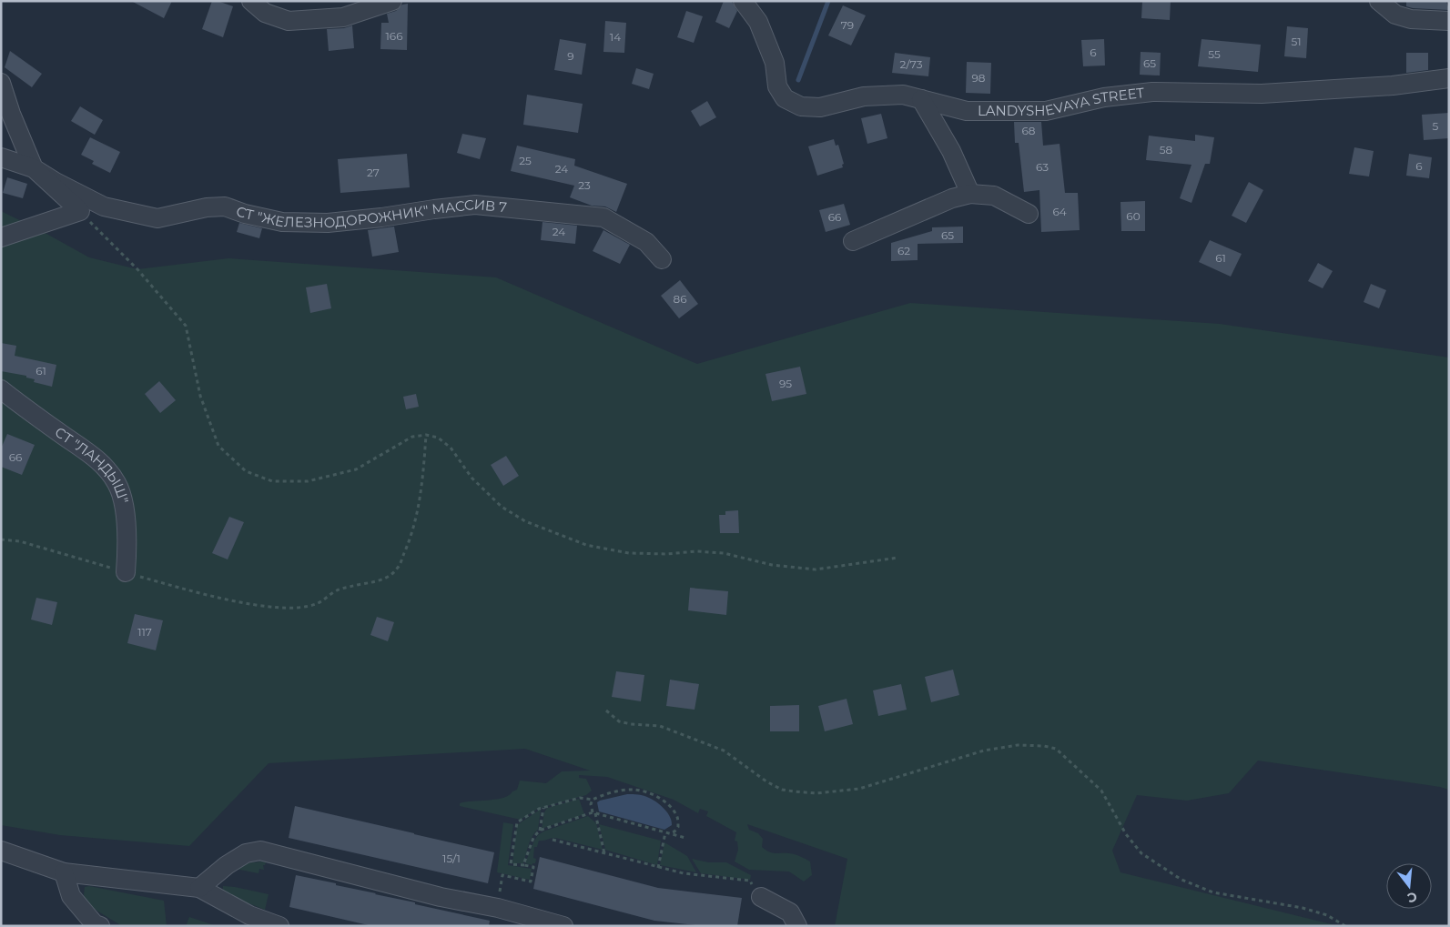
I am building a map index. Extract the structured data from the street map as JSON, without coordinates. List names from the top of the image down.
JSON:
{
  "streets": {
    "street": ["LANDYSHEVAYA STREET", "СТ \"ЖЕЛЕЗНОДОРОЖНИК\" МАССИВ 7", "СТ \"ЛАНДЫШ\""]
  },
  "house_numbers": [
    "79",
    "166",
    "14",
    "51",
    "6",
    "55",
    "9",
    "65",
    "2/73",
    "98",
    "5",
    "68",
    "58",
    "25",
    "6",
    "63",
    "24",
    "27",
    "23",
    "64",
    "60",
    "66",
    "24",
    "65",
    "62",
    "61",
    "86",
    "61",
    "95",
    "66",
    "117",
    "15/1"
  ],
  "north": "bottom"
}
